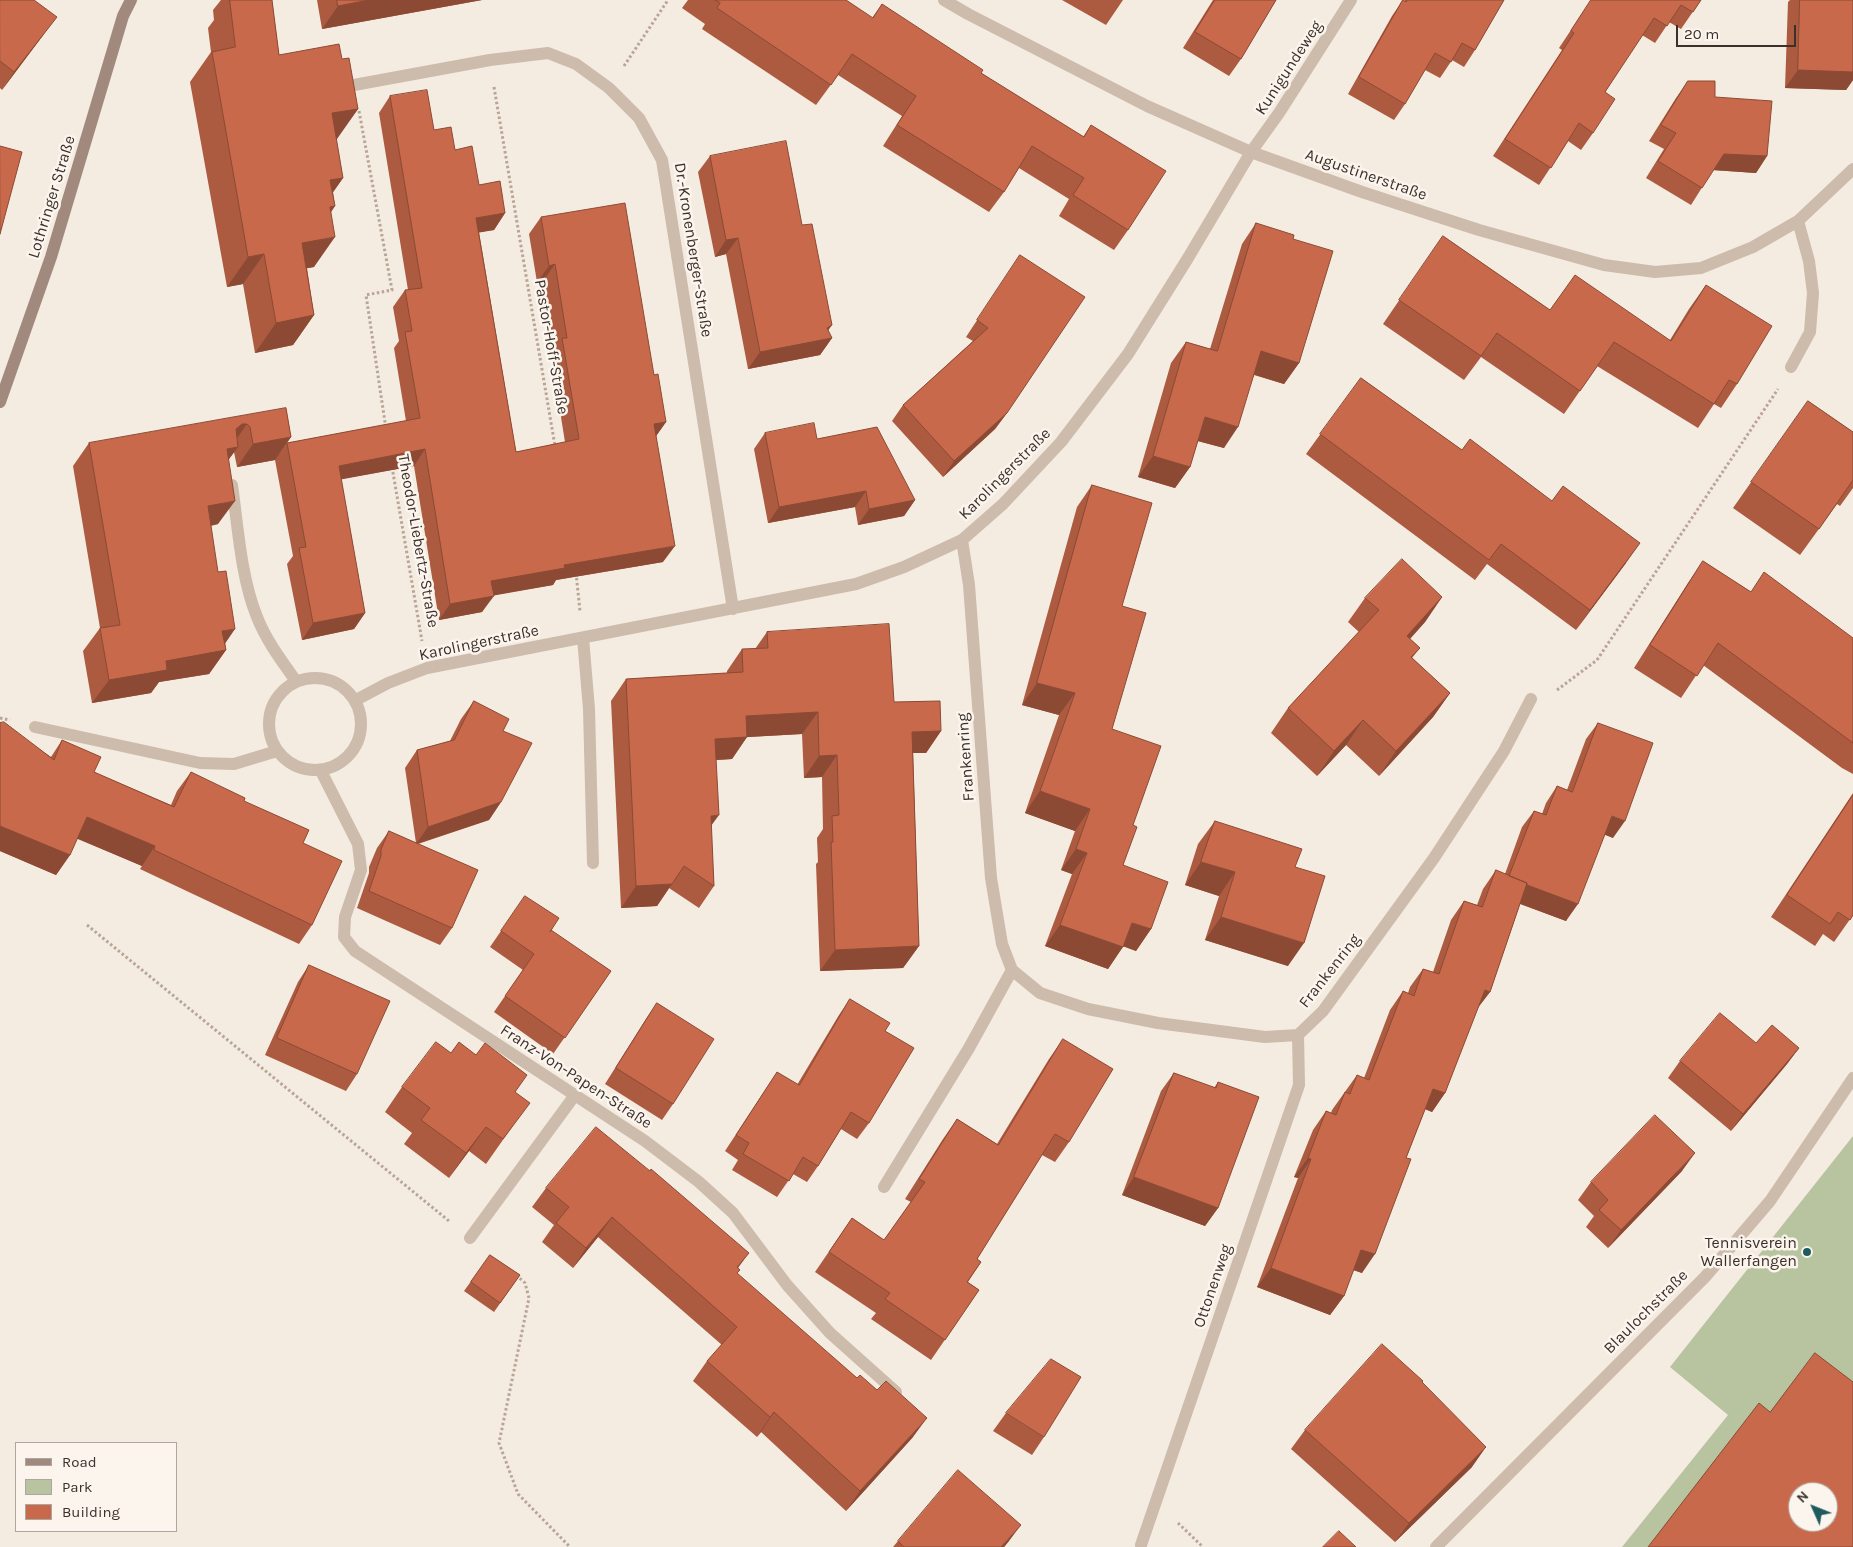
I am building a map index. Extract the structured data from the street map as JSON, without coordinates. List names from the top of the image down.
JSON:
{
  "streets": {
    "street": [
      "Kunigundeweg",
      "Augustinerstraße",
      "Lothringer Straße",
      "Dr.-Kronenberger-Straße",
      "Karolingerstraße",
      "Frankenring",
      "Franz-Von-Papen-Straße",
      "Ottonenweg",
      "Blaulochstraße"
    ],
    "path": ["Pastor-Hoff-Straße", "Theodor-Liebertz-Straße"]
  },
  "crossings": [
    ["Kunigundeweg", "Augustinerstraße"],
    ["Kunigundeweg", "Karolingerstraße"],
    ["Augustinerstraße", "Karolingerstraße"],
    ["Dr.-Kronenberger-Straße", "Pastor-Hoff-Straße"],
    ["Dr.-Kronenberger-Straße", "Karolingerstraße"],
    ["Karolingerstraße", "Theodor-Liebertz-Straße"],
    ["Karolingerstraße", "Frankenring"],
    ["Karolingerstraße", "Franz-Von-Papen-Straße"],
    ["Frankenring", "Ottonenweg"]
  ],
  "places": ["Tennisverein Wallerfangen"],
  "legend": ["Road", "Park", "Building"],
  "scale_bar": "20 m",
  "north": "top left"
}
